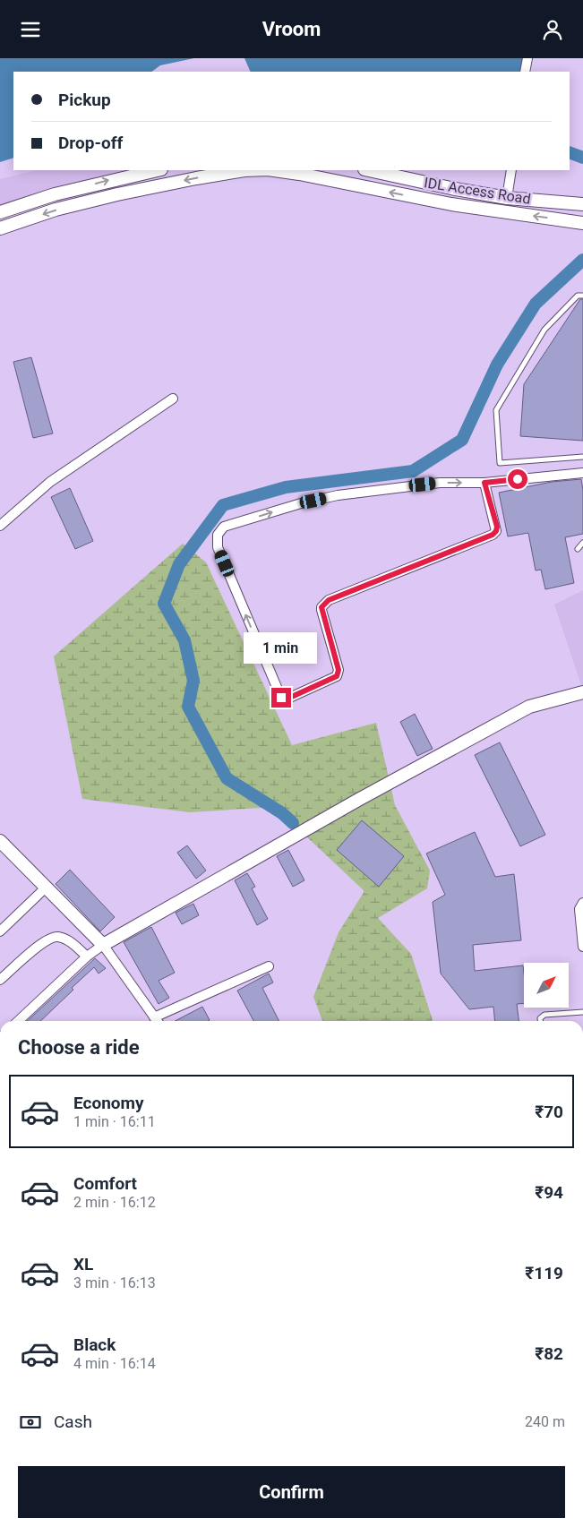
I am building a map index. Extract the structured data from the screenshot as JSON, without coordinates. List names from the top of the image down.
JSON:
{
  "streets": {
    "street": ["IDL Access Road"]
  },
  "north": "top right",
  "page": {
    "header": "Vroom",
    "banner": ["Pickup", "Drop-off"],
    "bubble": "1 min",
    "heading": "Choose a ride",
    "list": [
      {
        "name": "Economy",
        "note": "1 min · 16:11",
        "value": "₹70"
      },
      {
        "name": "Comfort",
        "note": "2 min · 16:12",
        "value": "₹94"
      },
      {
        "name": "XL",
        "note": "3 min · 16:13",
        "value": "₹119"
      },
      {
        "name": "Black",
        "note": "4 min · 16:14",
        "value": "₹82"
      }
    ],
    "pay": ["Cash", "240 m"],
    "buttons": "Confirm"
  }
}
